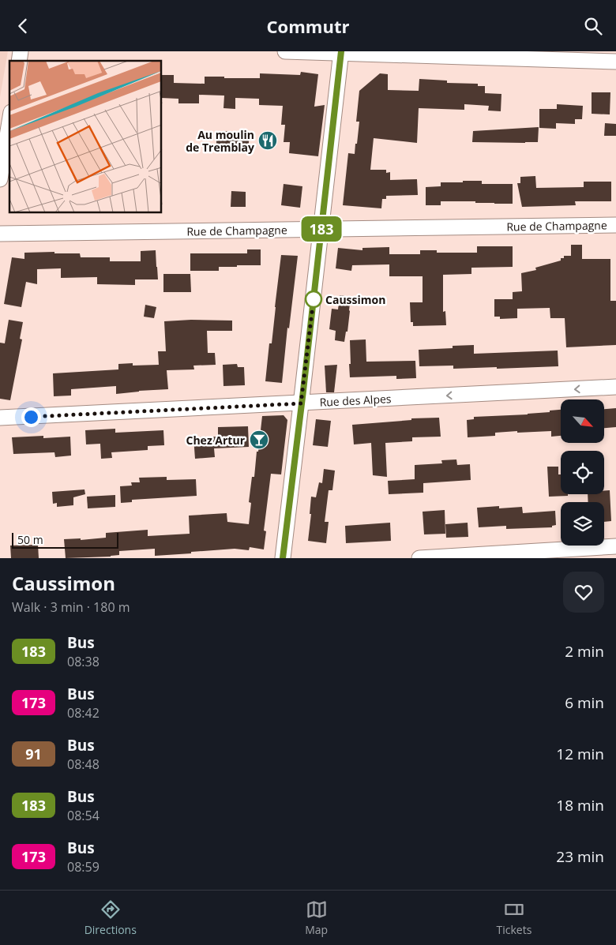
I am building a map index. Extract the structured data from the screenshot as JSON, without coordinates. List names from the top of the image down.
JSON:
{
  "streets": {
    "street": ["Rue de Champagne", "Rue des Alpes"]
  },
  "one_way": ["Rue des Alpes"],
  "places": {
    "restaurant": ["Au moulin de Tremblay"],
    "other": ["Caussimon"],
    "bar": ["Chez Artur"]
  },
  "lines": ["bus line 183"],
  "scale_bar": "50 m",
  "north": "bottom right",
  "page": {
    "header": "Commutr",
    "on_map": "183",
    "scale": "50 m",
    "heading": ["Caussimon", "Walk · 3 min · 180 m"],
    "list": [
      {
        "mark": "183",
        "name": "Bus",
        "note": "08:38",
        "value": "2 min"
      },
      {
        "mark": "173",
        "name": "Bus",
        "note": "08:42",
        "value": "6 min"
      },
      {
        "mark": "91",
        "name": "Bus",
        "note": "08:48",
        "value": "12 min"
      },
      {
        "mark": "183",
        "name": "Bus",
        "note": "08:54",
        "value": "18 min"
      },
      {
        "mark": "173",
        "name": "Bus",
        "note": "08:59",
        "value": "23 min"
      }
    ],
    "tabs": ["Directions", "Map", "Tickets"]
  }
}
